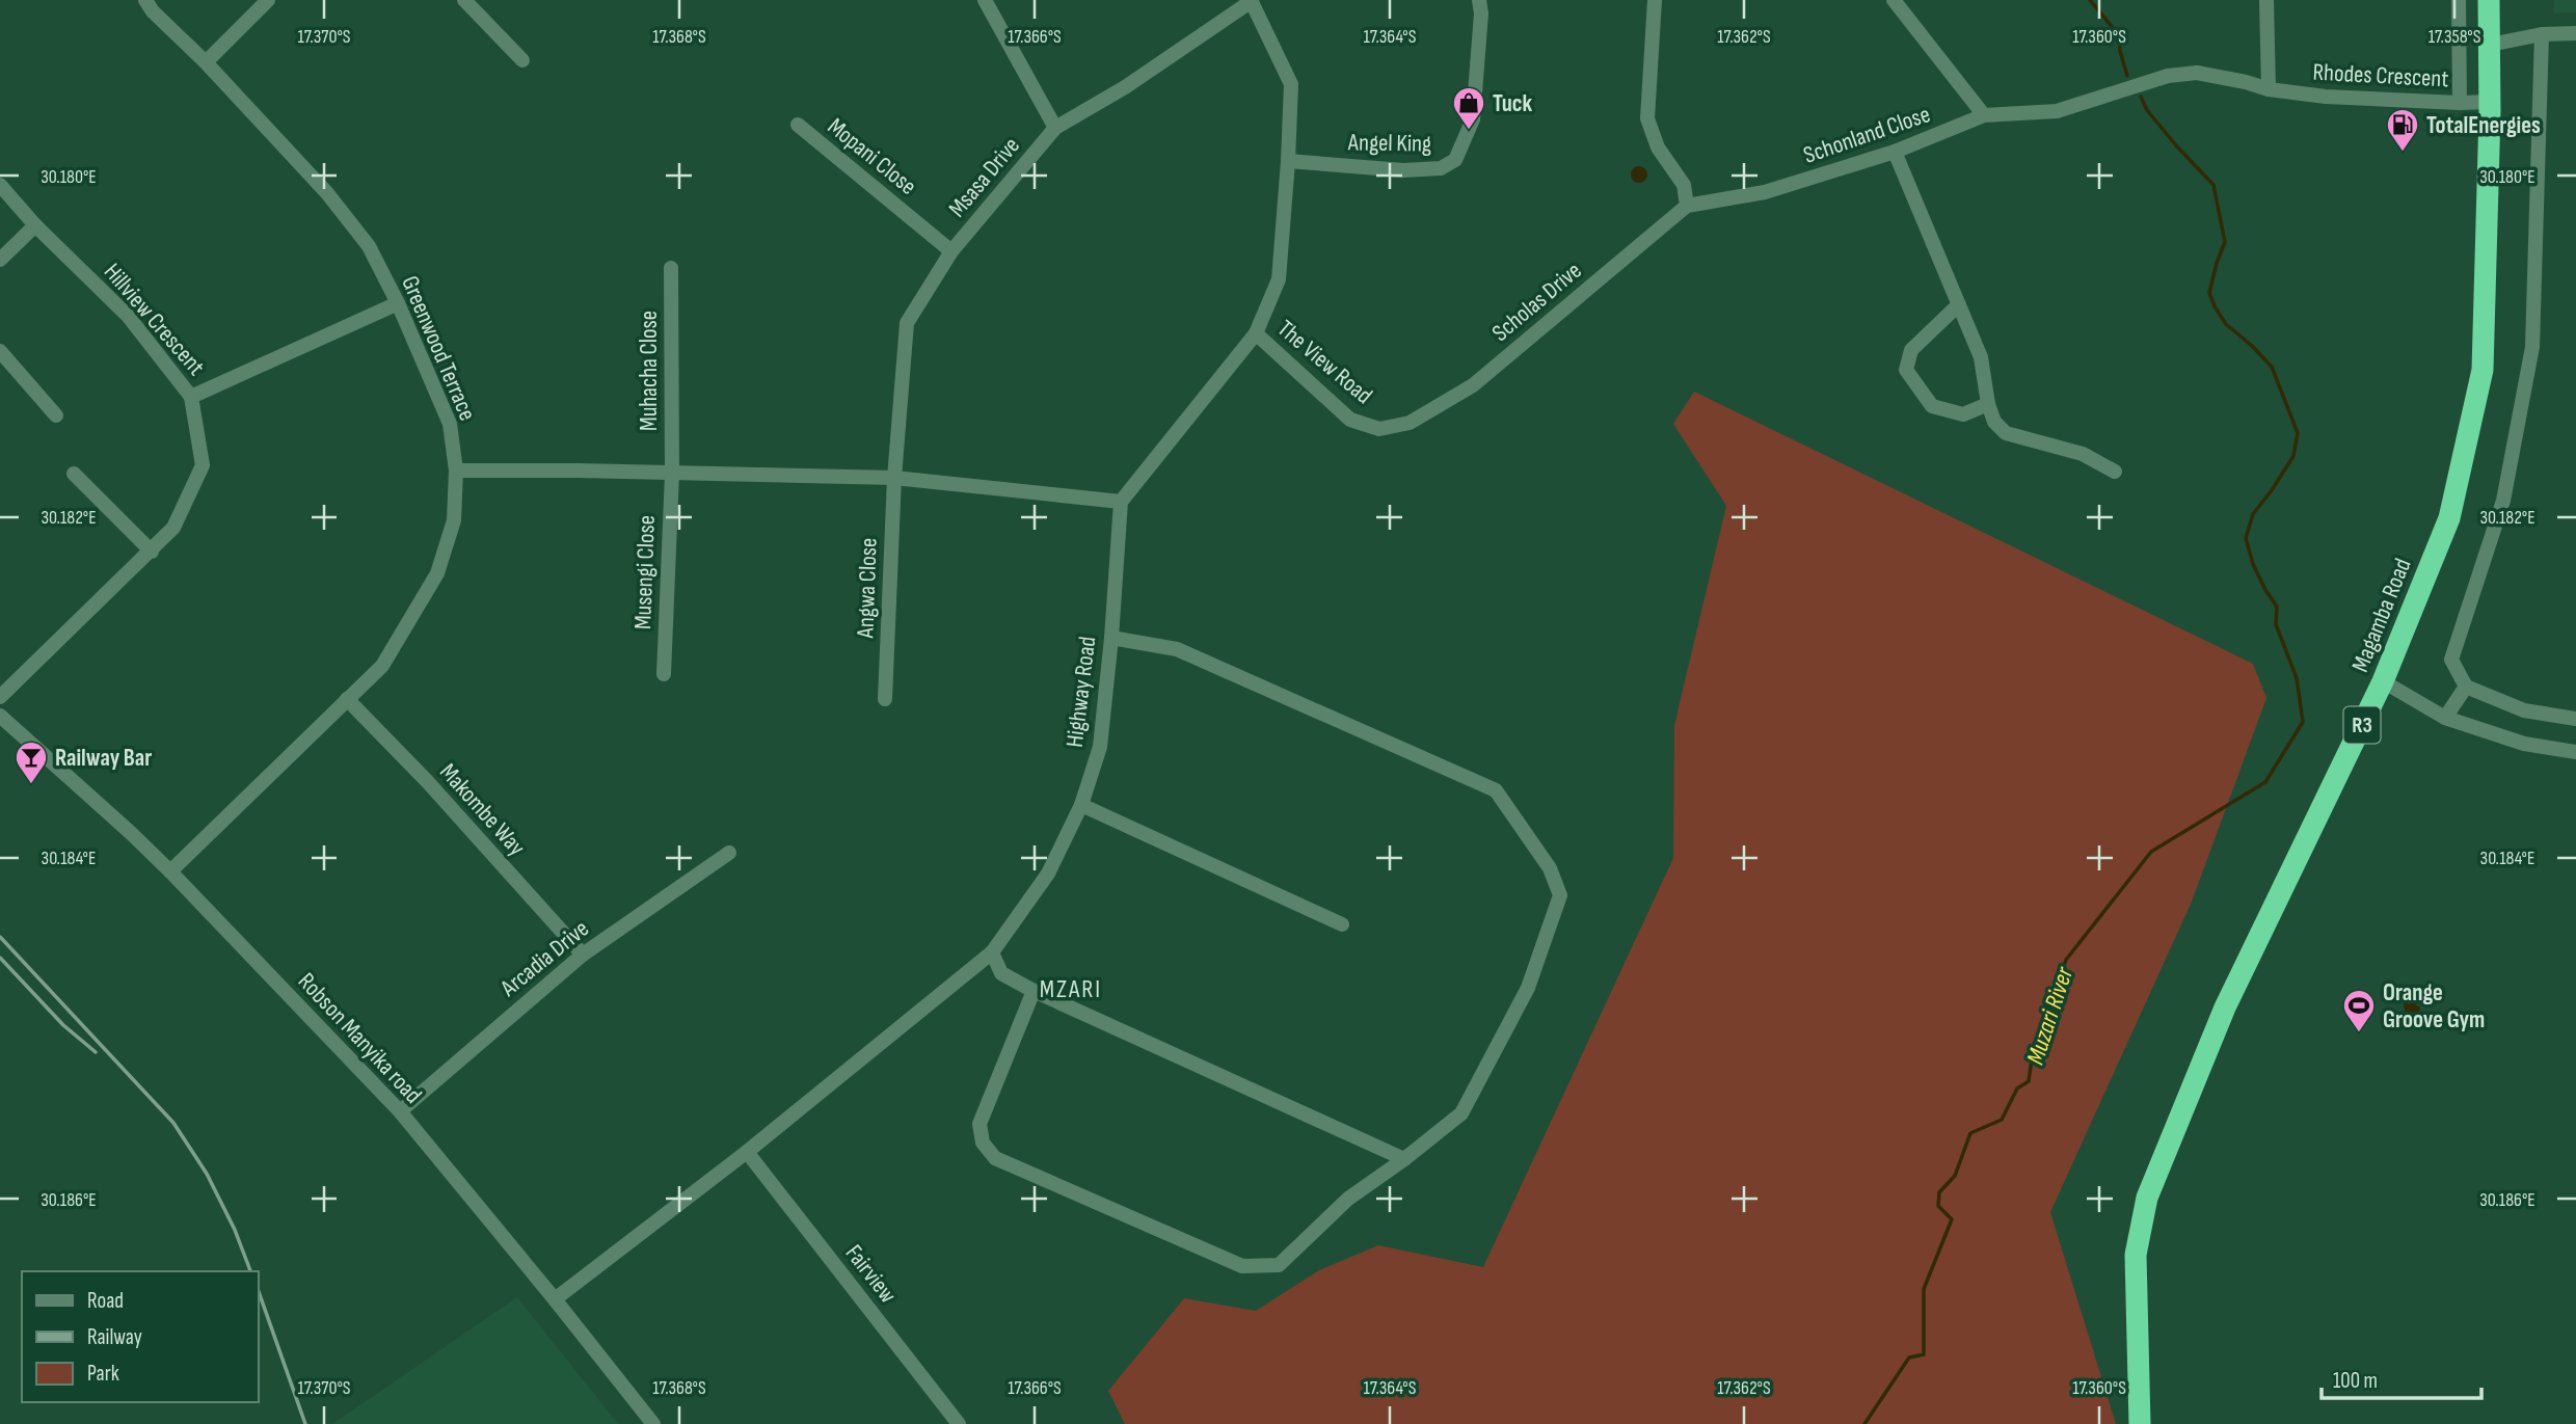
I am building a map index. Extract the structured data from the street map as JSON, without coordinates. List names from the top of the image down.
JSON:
{
  "streets": {
    "highway": ["Magamba Road", "R3"],
    "street": [
      "Rhodes Crescent",
      "Schonland Close",
      "Angel King",
      "Mopani Close",
      "Msasa Drive",
      "Scholas Drive",
      "Hillview Crescent",
      "Greenwood Terrace",
      "The View Road",
      "Muhacha Close",
      "Musengi Close",
      "Angwa Close",
      "Highway Road",
      "Makombe Way",
      "Arcadia Drive",
      "Robson Manyika road",
      "Fairview"
    ]
  },
  "crossings": [
    ["Rhodes Crescent", "Schonland Close"],
    ["Rhodes Crescent", "Magamba Road"],
    ["Schonland Close", "Scholas Drive"],
    ["Mopani Close", "Msasa Drive"],
    ["Msasa Drive", "Angwa Close"],
    ["Scholas Drive", "The View Road"],
    ["Greenwood Terrace", "Makombe Way"],
    ["Greenwood Terrace", "Robson Manyika road"],
    ["Muhacha Close", "Musengi Close"],
    ["Highway Road", "Robson Manyika road"],
    ["Highway Road", "Fairview"],
    ["Makombe Way", "Arcadia Drive"],
    ["Arcadia Drive", "Robson Manyika road"]
  ],
  "districts": ["MZARI"],
  "water": ["Muzari River"],
  "places": {
    "shop": ["Tuck"],
    "fuel station": ["TotalEnergies"],
    "bar": ["Railway Bar"],
    "sports": ["Orange Groove Gym"]
  },
  "legend": ["Road", "Railway", "Park"],
  "scale_bar": "100 m",
  "coordinates": [
    "17.370°S",
    "17.368°S",
    "17.366°S",
    "17.364°S",
    "17.362°S",
    "17.360°S",
    "17.358°S",
    "30.180°E",
    "30.182°E",
    "30.184°E",
    "30.186°E"
  ]
}
